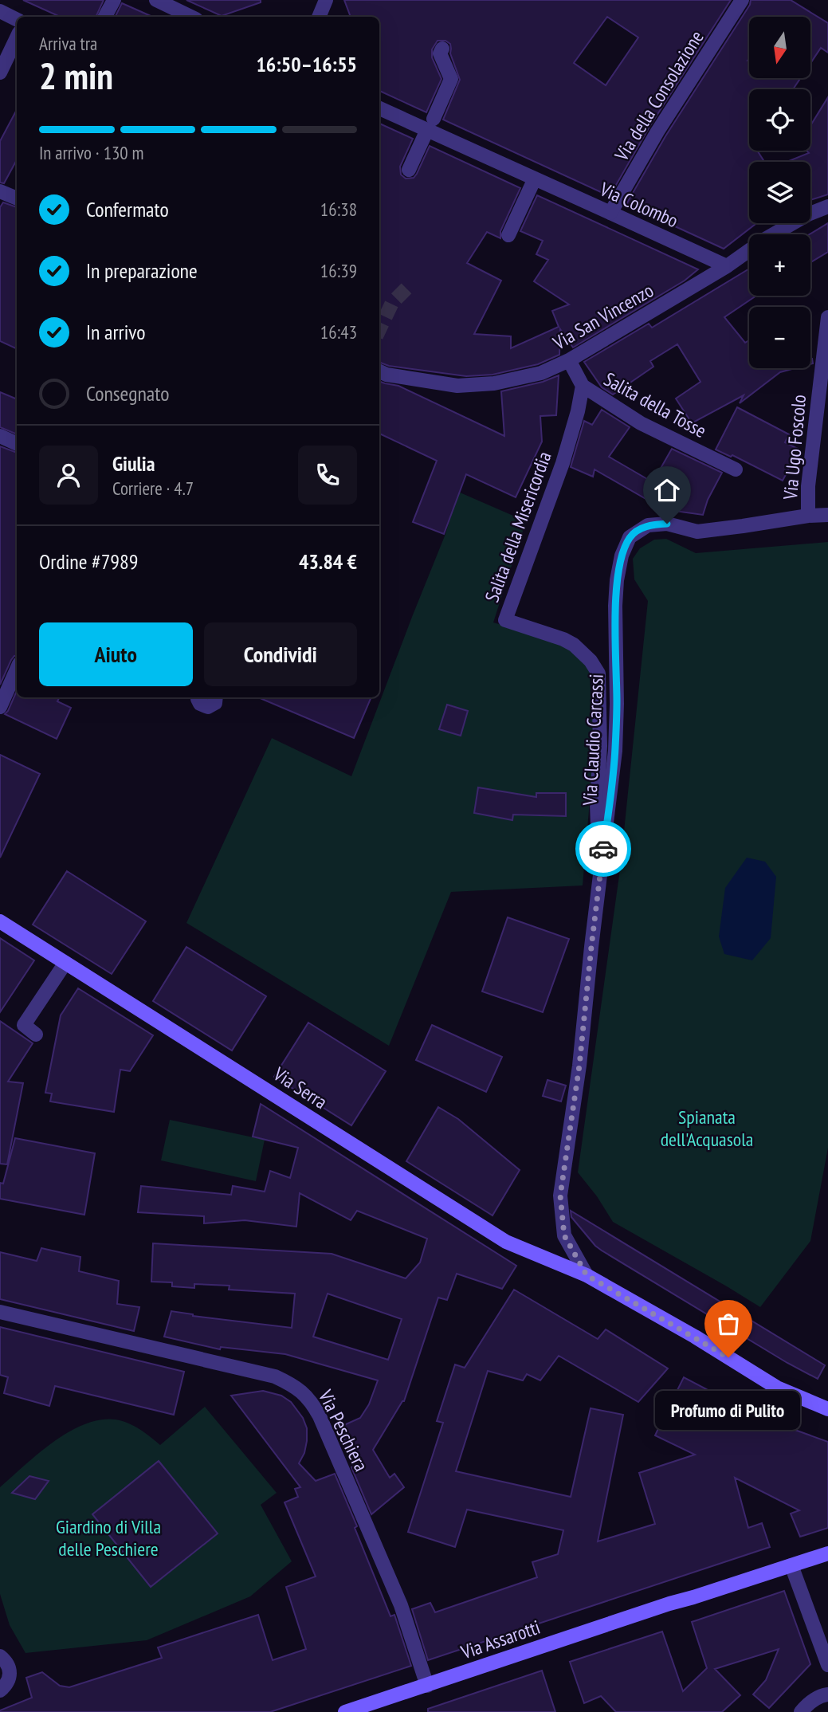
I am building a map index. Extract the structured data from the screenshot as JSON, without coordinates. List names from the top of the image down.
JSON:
{
  "streets": {
    "main road": ["Via Serra", "Via Assarotti"],
    "street": [
      "Via della Consolazione",
      "Via Colombo",
      "Via San Vincenzo",
      "Salita della Tosse",
      "Via Ugo Foscolo",
      "Salita della Misericordia",
      "Via Claudio Carcassi",
      "Via Peschiera"
    ]
  },
  "crossings": [
    ["Via della Consolazione", "Via Colombo"],
    ["Via Colombo", "Via San Vincenzo"],
    ["Via San Vincenzo", "Salita della Tosse"],
    ["Salita della Tosse", "Salita della Misericordia"],
    ["Via Ugo Foscolo", "Via Claudio Carcassi"],
    ["Via Claudio Carcassi", "Via Serra"],
    ["Via Peschiera", "Via Assarotti"]
  ],
  "parks": ["Spianata dell'Acquasola", "Giardino di Villa delle Peschiere"],
  "places": ["Profumo di Pulito"],
  "north": "bottom",
  "page": {
    "map_buttons": ["+", "−"],
    "heading": ["2 min", "Arriva tra", "16:50–16:55"],
    "panel": [
      "Giulia",
      "Corriere · 4.7",
      "Ordine #7989",
      "43.84 €"
    ],
    "bar": "In arrivo · 130 m",
    "list": [
      ["Confermato", "16:38"],
      ["In preparazione", "16:39"],
      ["In arrivo", "16:43"],
      "Consegnato"
    ],
    "buttons": ["Aiuto", "Condividi"],
    "bubble": "Profumo di Pulito"
  }
}
